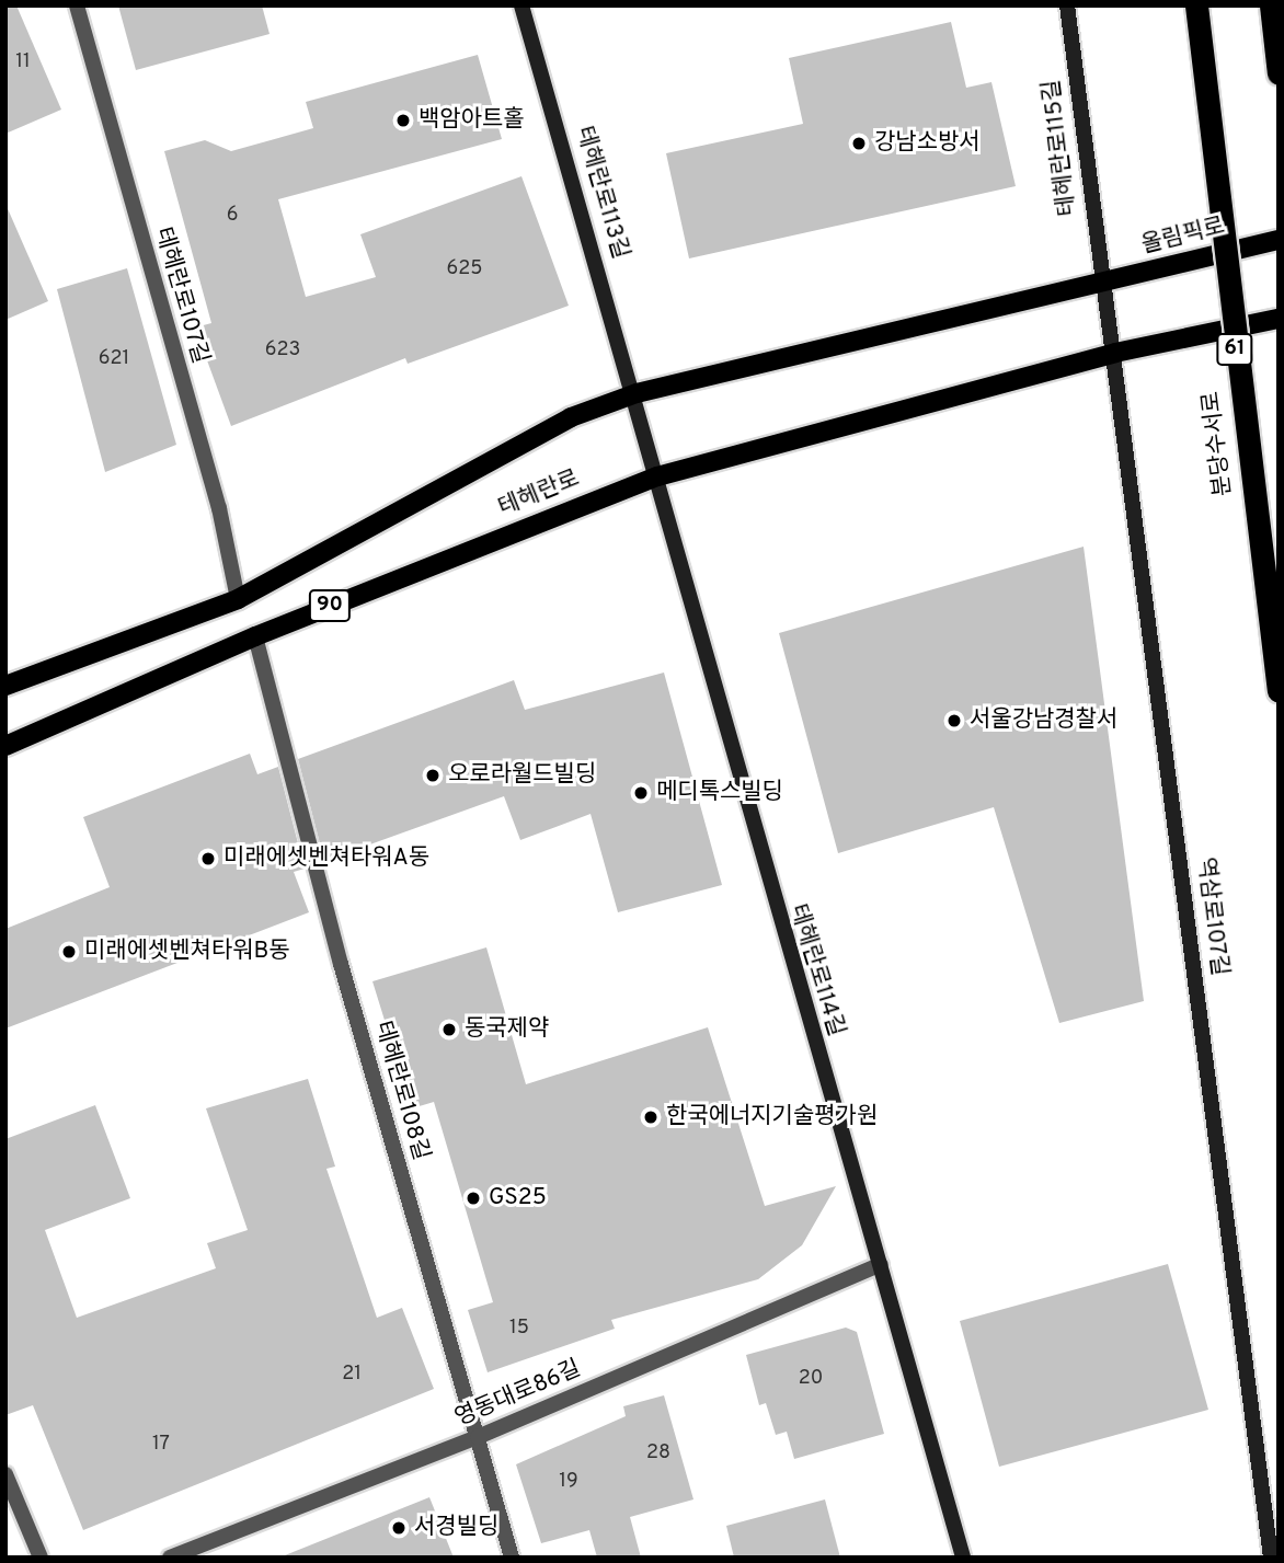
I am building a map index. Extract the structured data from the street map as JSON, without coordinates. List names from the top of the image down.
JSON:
{
  "streets": {
    "highway": ["61", "분당수서로"],
    "main road": ["올림픽로", "테헤란로", "90"],
    "street": [
      "테헤란로115길",
      "테헤란로113길",
      "테헤란로107길",
      "역삼로107길",
      "테헤란로114길",
      "테헤란로108길",
      "영동대로86길"
    ]
  },
  "crossings": [
    ["테헤란로115길", "올림픽로"],
    ["테헤란로115길", "테헤란로"],
    ["테헤란로115길", "역삼로107길"],
    ["테헤란로113길", "테헤란로"],
    ["테헤란로113길", "테헤란로114길"],
    ["올림픽로", "테헤란로"],
    ["올림픽로", "역삼로107길"],
    ["테헤란로107길", "테헤란로"],
    ["테헤란로", "90"],
    ["테헤란로", "역삼로107길"],
    ["테헤란로", "테헤란로114길"],
    ["테헤란로", "테헤란로108길"],
    ["90", "역삼로107길"],
    ["테헤란로114길", "영동대로86길"],
    ["테헤란로108길", "영동대로86길"]
  ],
  "places": [
    "백암아트홀",
    "강남소방서",
    "서울강남경찰서",
    "오로라월드빌딩",
    "메디톡스빌딩",
    "미래에셋벤쳐타워A동",
    "미래에셋벤쳐타워B동",
    "동국제약",
    "한국에너지기술평가원",
    "GS25",
    "서경빌딩"
  ],
  "house_numbers": [
    "11",
    "6",
    "625",
    "623",
    "621",
    "15",
    "21",
    "20",
    "17",
    "28",
    "19"
  ]
}
